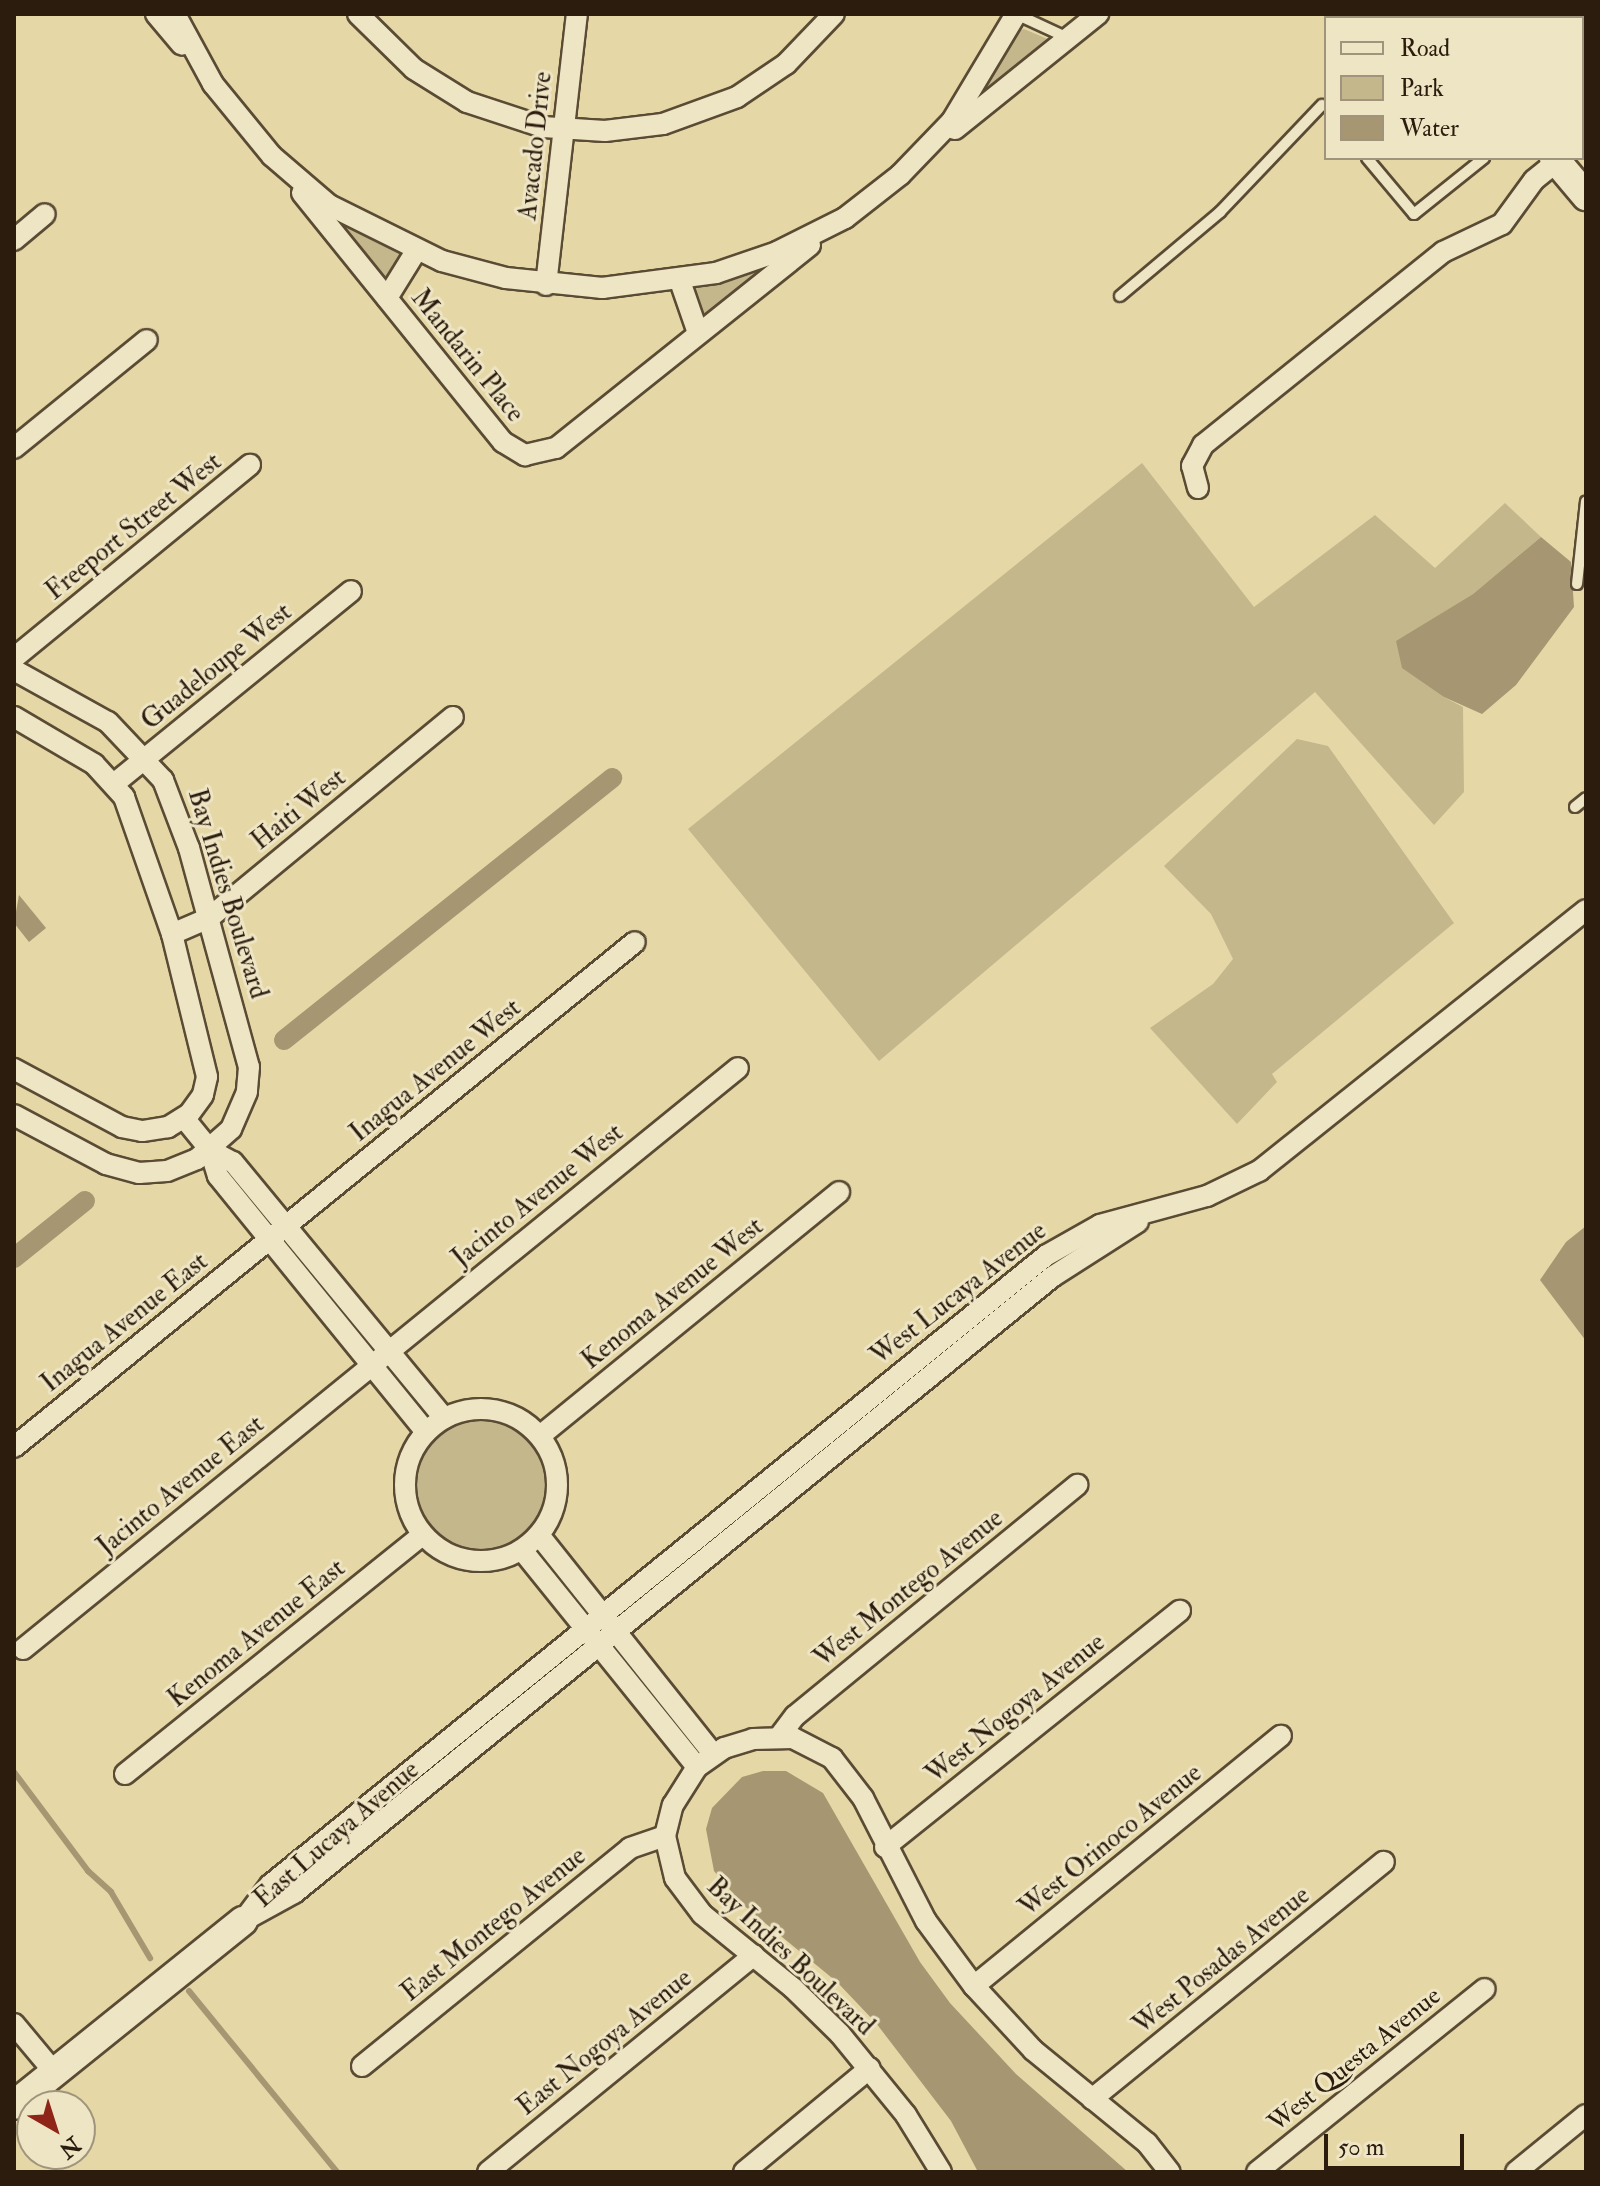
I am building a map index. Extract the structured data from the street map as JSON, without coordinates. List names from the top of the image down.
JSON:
{
  "streets": {
    "street": [
      "Avacado Drive",
      "Mandarin Place",
      "Freeport Street West",
      "Guadeloupe West",
      "Haiti West",
      "Bay Indies Boulevard",
      "Inagua Avenue West",
      "Jacinto Avenue West",
      "Kenoma Avenue West",
      "West Lucaya Avenue",
      "Inagua Avenue East",
      "Jacinto Avenue East",
      "West Montego Avenue",
      "Kenoma Avenue East",
      "West Nogoya Avenue",
      "East Lucaya Avenue",
      "West Orinoco Avenue",
      "East Montego Avenue",
      "West Posadas Avenue",
      "East Nogoya Avenue",
      "West Questa Avenue"
    ]
  },
  "crossings": [
    ["Guadeloupe West", "Bay Indies Boulevard"],
    ["Haiti West", "Bay Indies Boulevard"],
    ["Bay Indies Boulevard", "East Montego Avenue"],
    ["Bay Indies Boulevard", "East Nogoya Avenue"],
    ["Inagua Avenue West", "Inagua Avenue East"],
    ["Jacinto Avenue West", "Jacinto Avenue East"],
    ["Kenoma Avenue West", "Kenoma Avenue East"],
    ["West Lucaya Avenue", "East Lucaya Avenue"]
  ],
  "legend": ["Road", "Park", "Water"],
  "scale_bar": "50 m",
  "north": "bottom right"
}
